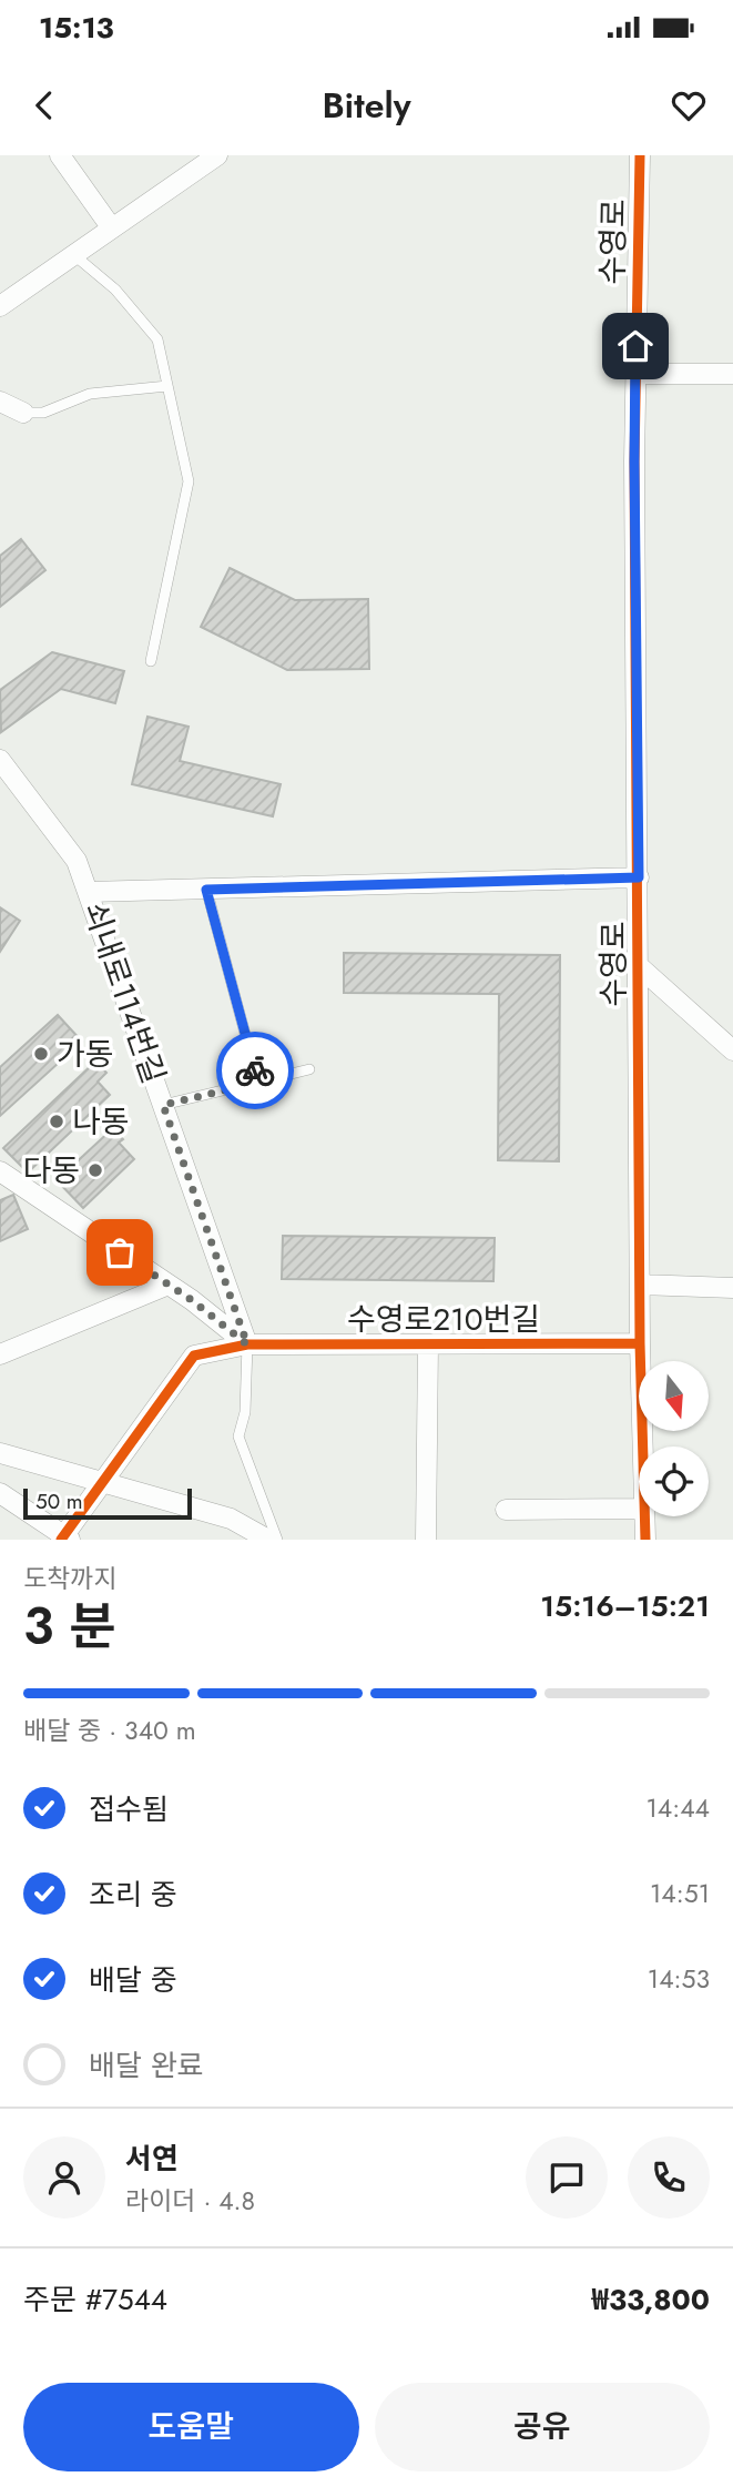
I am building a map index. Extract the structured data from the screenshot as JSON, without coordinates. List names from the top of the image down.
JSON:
{
  "streets": {
    "street": ["수영로", "쇠내로114번길", "수영로210번길"]
  },
  "crossings": [
    ["수영로", "수영로210번길"],
    ["쇠내로114번길", "수영로210번길"]
  ],
  "places": ["가동", "나동", "다동"],
  "scale_bar": "50 m",
  "north": "bottom",
  "page": {
    "status": "15:13",
    "header": "Bitely",
    "scale": "50 m",
    "heading": ["3 분", "도착까지", "15:16–15:21"],
    "panel": [
      "서연",
      "라이더 · 4.8",
      "주문 #7544",
      "₩33,800"
    ],
    "bar": "배달 중 · 340 m",
    "list": [
      ["접수됨", "14:44"],
      ["조리 중", "14:51"],
      ["배달 중", "14:53"],
      "배달 완료"
    ],
    "buttons": ["도움말", "공유"]
  }
}
